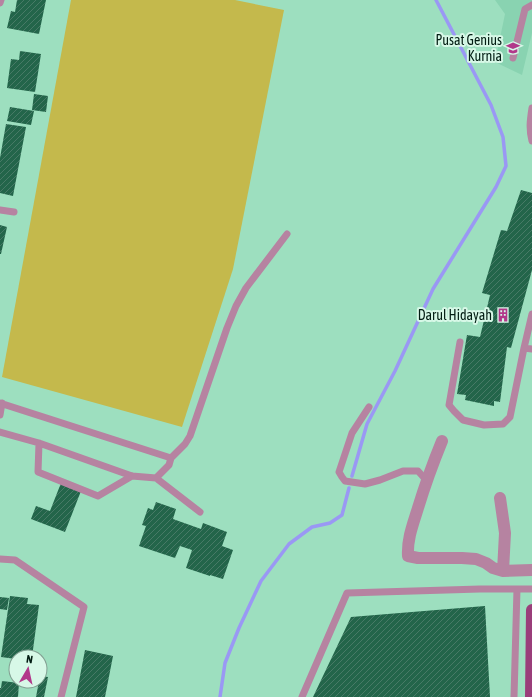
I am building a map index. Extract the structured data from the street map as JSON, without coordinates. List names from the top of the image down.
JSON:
{
  "places": {
    "school or university": ["Pusat Genius Kurnia"],
    "building": ["Darul Hidayah"]
  },
  "north": "top"
}
